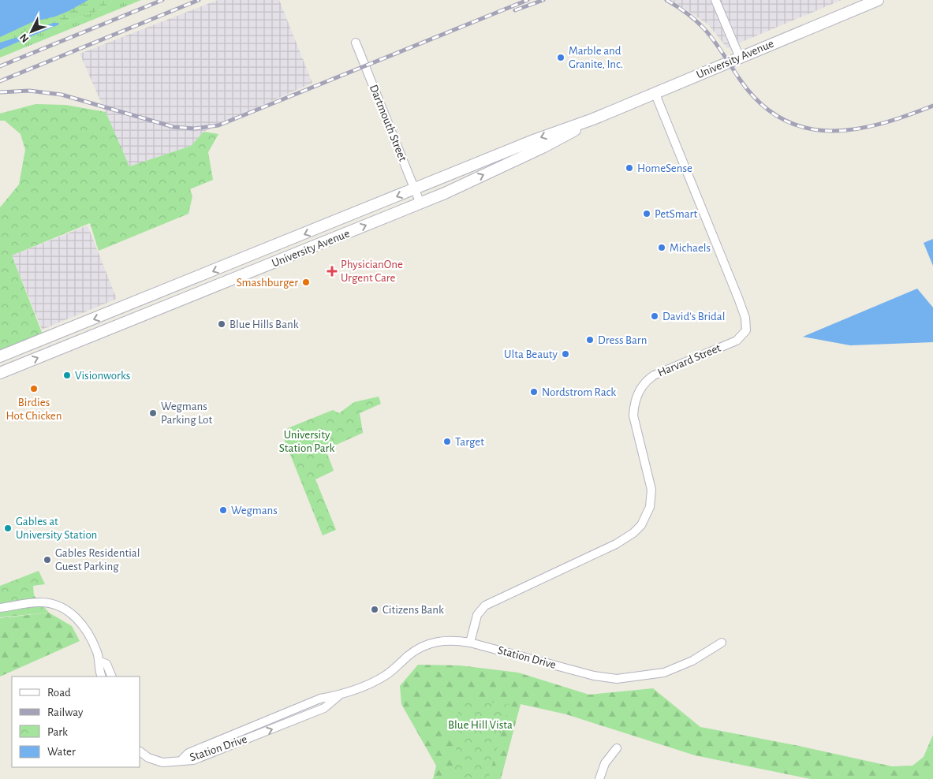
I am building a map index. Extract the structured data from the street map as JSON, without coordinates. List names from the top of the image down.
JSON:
{
  "streets": {
    "main road": ["University Avenue"],
    "street": ["Dartmouth Street", "Harvard Street", "Station Drive"]
  },
  "crossings": [
    ["University Avenue", "Dartmouth Street"],
    ["University Avenue", "Harvard Street"],
    ["Harvard Street", "Station Drive"]
  ],
  "parks": ["University Station Park", "Blue Hill Vista"],
  "places": {
    "other": [
      "Marble and Granite, Inc.",
      "HomeSense",
      "PetSmart",
      "Michaels",
      "Smashburger",
      "David's Bridal",
      "Blue Hills Bank",
      "Dress Barn",
      "Ulta Beauty",
      "Visionworks",
      "Birdies Hot Chicken",
      "Nordstrom Rack",
      "Wegmans Parking Lot",
      "Target",
      "Wegmans",
      "Gables at University Station",
      "Gables Residential Guest Parking",
      "Citizens Bank"
    ],
    "health": ["PhysicianOne Urgent Care"]
  },
  "legend": [
    "Road",
    "Railway",
    "Park",
    "Water"
  ],
  "north": "bottom left"
}
